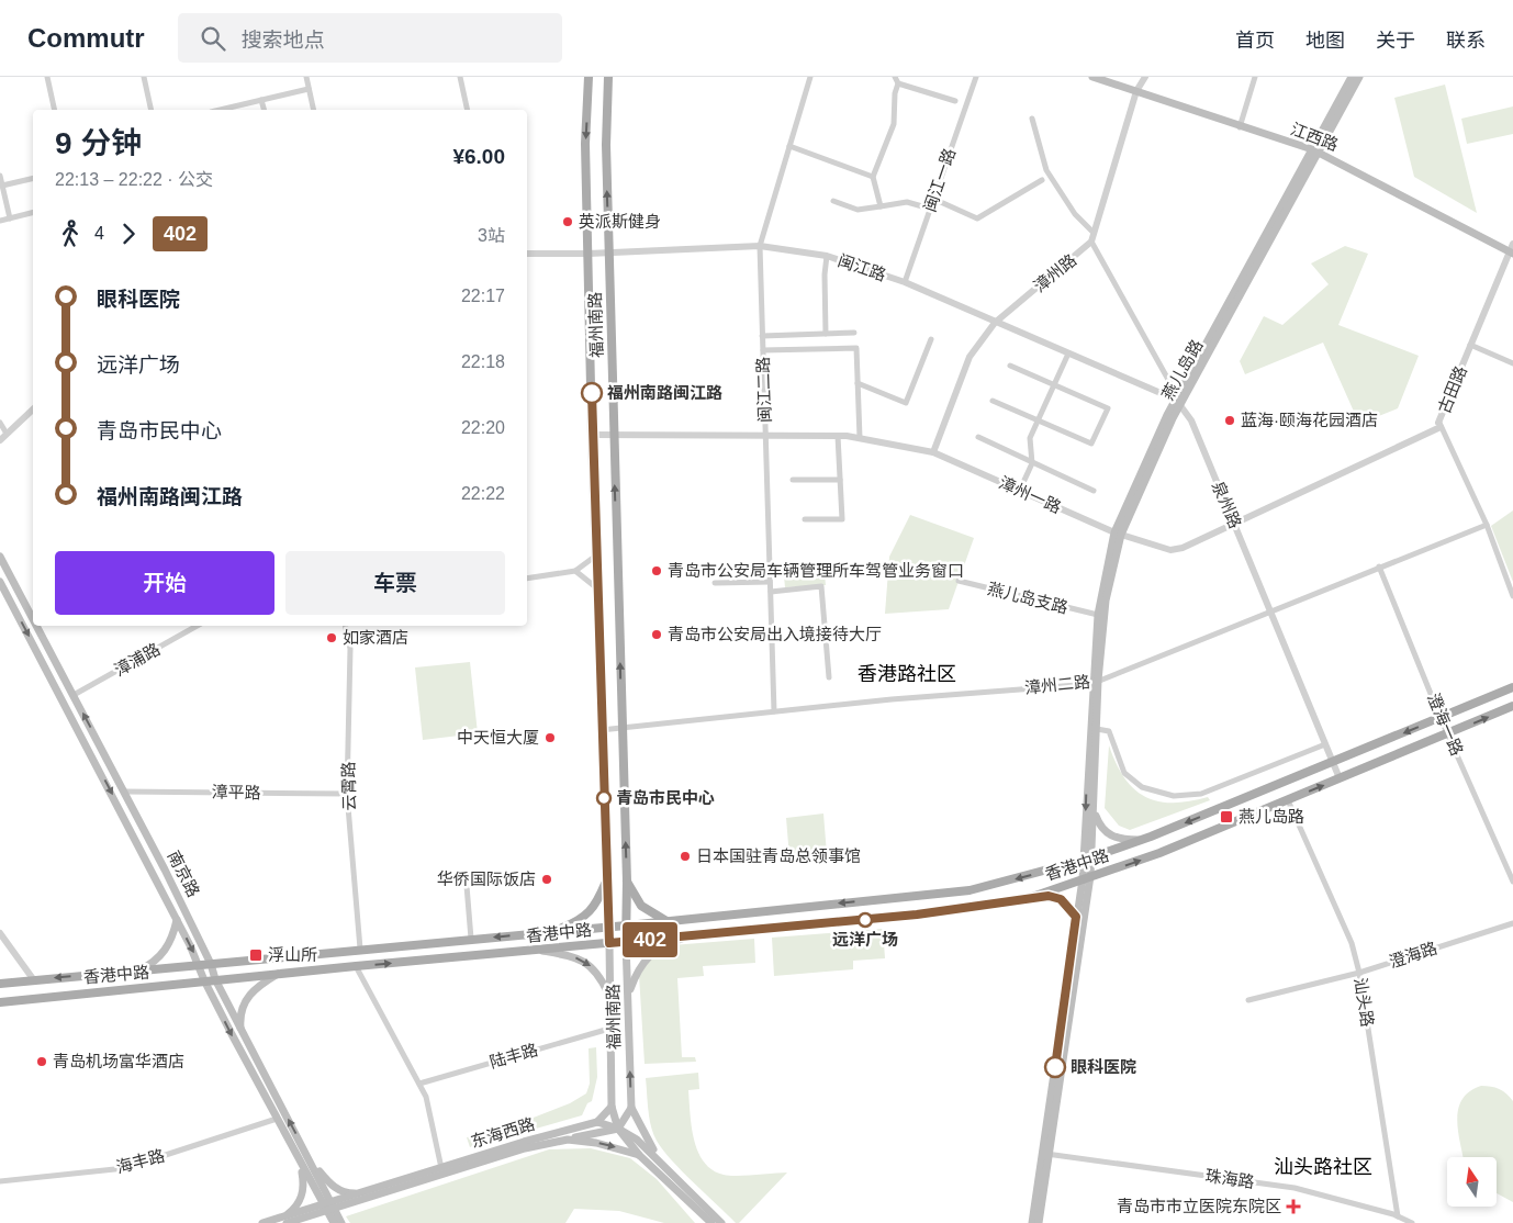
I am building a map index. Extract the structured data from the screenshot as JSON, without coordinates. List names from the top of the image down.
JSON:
{
  "streets": {
    "main road": [
      "江西路",
      "福州南路",
      "燕儿岛路",
      "香港中路",
      "南京路",
      "东海西路"
    ],
    "street": [
      "闽江一路",
      "闽江路",
      "漳州路",
      "闽江二路",
      "古田路",
      "漳州一路",
      "泉州路",
      "燕儿岛支路",
      "漳浦路",
      "漳州二路",
      "澄海一路",
      "云霄路",
      "漳平路",
      "澄海路",
      "汕头路",
      "陆丰路",
      "海丰路",
      "珠海路"
    ]
  },
  "crossings": [
    ["江西路", "漳州路"],
    ["江西路", "燕儿岛路"],
    ["江西路", "古田路"],
    ["闽江一路", "闽江路"],
    ["闽江路", "漳州路"],
    ["闽江路", "福州南路"],
    ["闽江路", "燕儿岛路"],
    ["闽江路", "闽江二路"],
    ["闽江路", "泉州路"],
    ["漳州路", "漳州一路"],
    ["漳州路", "泉州路"],
    ["福州南路", "漳州一路"],
    ["福州南路", "漳州二路"],
    ["福州南路", "香港中路"],
    ["福州南路", "陆丰路"],
    ["燕儿岛路", "漳州一路"],
    ["燕儿岛路", "泉州路"],
    ["燕儿岛路", "燕儿岛支路"],
    ["燕儿岛路", "漳州二路"],
    ["燕儿岛路", "香港中路"],
    ["燕儿岛路", "珠海路"],
    ["闽江二路", "漳州一路"],
    ["闽江二路", "漳州二路"],
    ["古田路", "漳州一路"],
    ["古田路", "漳州二路"],
    ["漳州一路", "泉州路"],
    ["泉州路", "漳州二路"],
    ["泉州路", "香港中路"],
    ["漳浦路", "南京路"],
    ["漳州二路", "澄海一路"],
    ["澄海一路", "香港中路"],
    ["云霄路", "漳平路"],
    ["云霄路", "香港中路"],
    ["漳平路", "南京路"],
    ["香港中路", "南京路"],
    ["香港中路", "汕头路"],
    ["南京路", "东海西路"],
    ["南京路", "海丰路"],
    ["澄海路", "汕头路"],
    ["汕头路", "珠海路"]
  ],
  "districts": ["香港路社区", "汕头路社区"],
  "places": {
    "other": [
      "英派斯健身",
      "福州南路闽江路",
      "蓝海·颐海花园酒店",
      "青岛市公安局车辆管理所车驾管业务窗口",
      "青岛市公安局出入境接待大厅",
      "如家酒店",
      "中天恒大厦",
      "青岛市民中心",
      "日本国驻青岛总领事馆",
      "华侨国际饭店",
      "远洋广场",
      "青岛机场富华酒店",
      "眼科医院"
    ],
    "transit": ["燕儿岛路", "浮山所"],
    "health": ["青岛市市立医院东院区"]
  },
  "lines": ["bus line 402"],
  "north": "top",
  "page": {
    "header": "Commutr",
    "search": "搜索地点",
    "nav": [
      "首页",
      "地图",
      "关于",
      "联系"
    ],
    "on_map": "402",
    "heading": ["9 分钟", "22:13 – 22:22 · 公交", "¥6.00"],
    "legs": ["4", "402", "3站"],
    "list": [
      {
        "name": "眼科医院",
        "value": "22:17"
      },
      {
        "name": "远洋广场",
        "value": "22:18"
      },
      {
        "name": "青岛市民中心",
        "value": "22:20"
      },
      {
        "name": "福州南路闽江路",
        "value": "22:22"
      }
    ],
    "buttons": ["开始", "车票"]
  }
}
